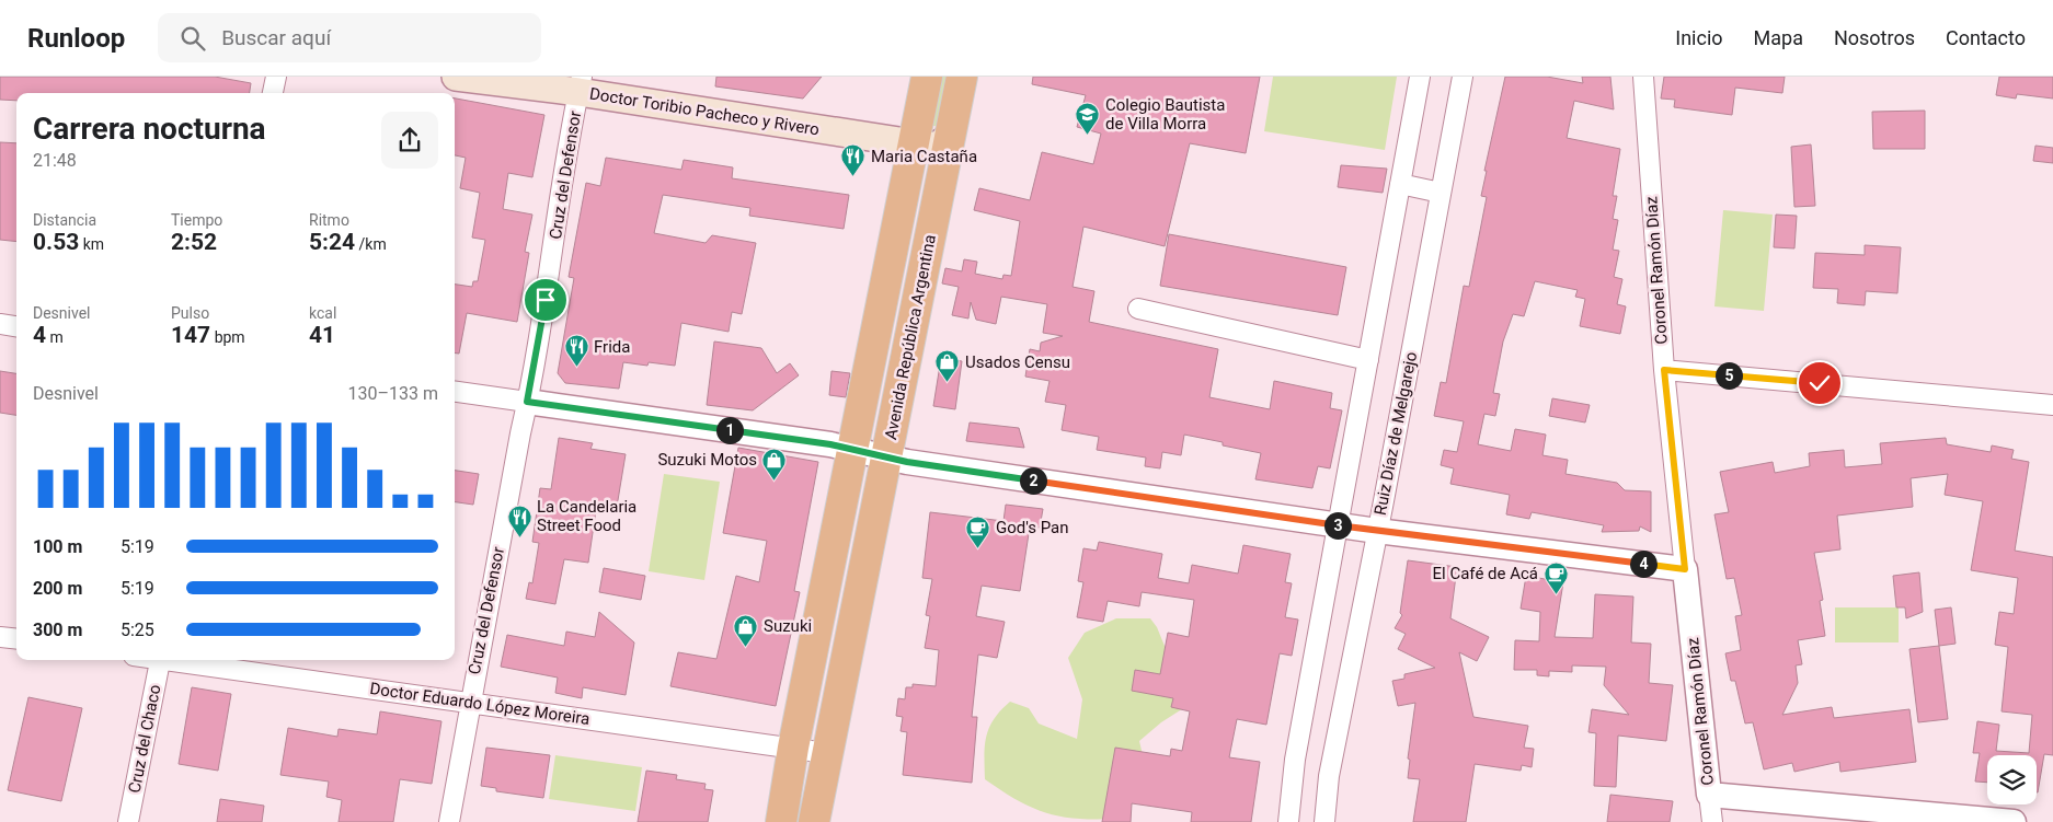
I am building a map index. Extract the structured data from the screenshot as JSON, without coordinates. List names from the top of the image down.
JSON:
{
  "streets": {
    "highway": ["Avenida República Argentina"],
    "main road": ["Doctor Toribio Pacheco y Rivero"],
    "street": [
      "Cruz del Defensor",
      "Coronel Ramón Díaz",
      "Ruiz Díaz de Melgarejo",
      "Doctor Eduardo López Moreira",
      "Cruz del Chaco"
    ]
  },
  "crossings": [
    ["Doctor Toribio Pacheco y Rivero", "Cruz del Defensor"],
    ["Doctor Toribio Pacheco y Rivero", "Avenida República Argentina"],
    ["Cruz del Defensor", "Doctor Eduardo López Moreira"],
    ["Avenida República Argentina", "Doctor Eduardo López Moreira"]
  ],
  "places": {
    "school or university": ["Colegio Bautista de Villa Morra"],
    "restaurant": ["Maria Castaña", "Frida", "La Candelaria Street Food"],
    "shop": ["Usados Censu", "Suzuki Motos", "Suzuki"],
    "cafe": ["God's Pan", "El Café de Acá"]
  },
  "page": {
    "header": "Runloop",
    "search": "Buscar aquí",
    "nav": [
      "Inicio",
      "Mapa",
      "Nosotros",
      "Contacto"
    ],
    "heading": ["Carrera nocturna", "21:48"],
    "stats": [
      ["Distancia", "0.53 km"],
      ["Tiempo", "2:52"],
      ["Ritmo", "5:24 /km"],
      ["Desnivel", "4 m"],
      ["Pulso", "147 bpm"],
      ["kcal", "41"]
    ],
    "pins": [
      "5",
      "1",
      "2",
      "3",
      "4"
    ],
    "chart": ["Desnivel", "130–133 m"],
    "list": [
      {
        "name": "100 m",
        "note": "5:19"
      },
      {
        "name": "200 m",
        "note": "5:19"
      },
      {
        "name": "300 m",
        "note": "5:25"
      }
    ]
  }
}
